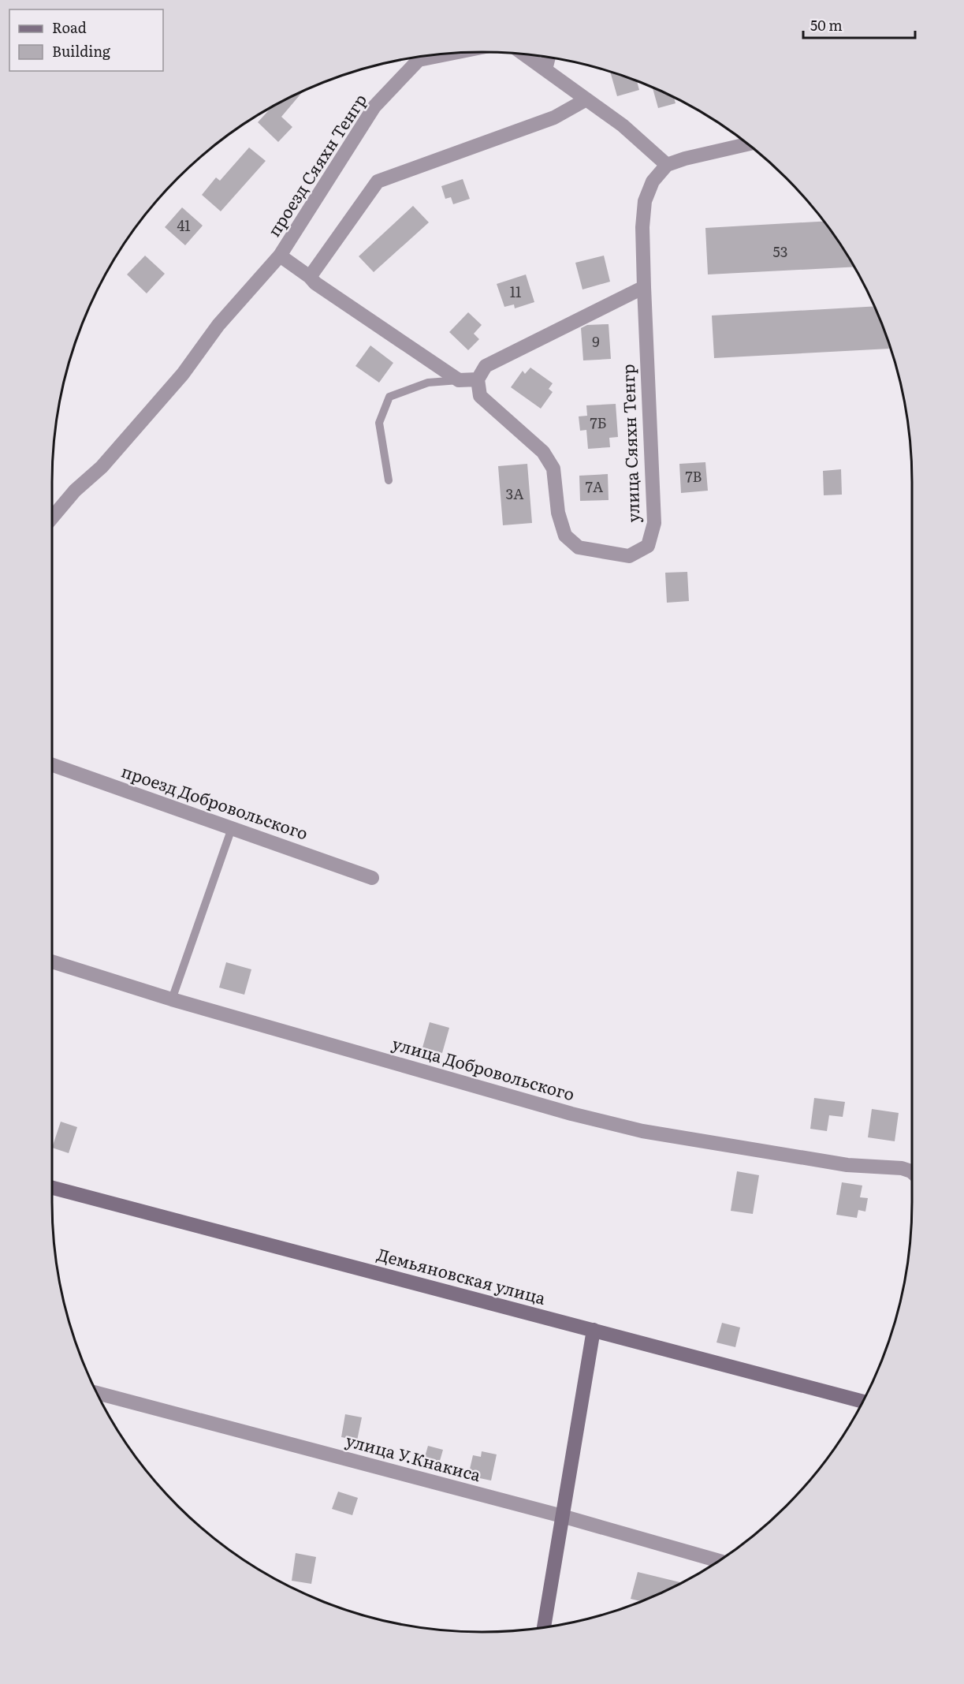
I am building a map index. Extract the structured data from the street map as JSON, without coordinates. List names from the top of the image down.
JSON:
{
  "streets": {
    "street": [
      "проезд Сяяхн Тенгр",
      "улица Сяяхн Тенгр",
      "проезд Добровольского",
      "улица Добровольского",
      "Демьяновская улица",
      "улица У.Кнакиса"
    ]
  },
  "house_numbers": [
    "41",
    "53",
    "11",
    "9",
    "7Б",
    "7В",
    "7А",
    "3А"
  ],
  "legend": ["Road", "Building"],
  "scale_bar": "50 m"
}
